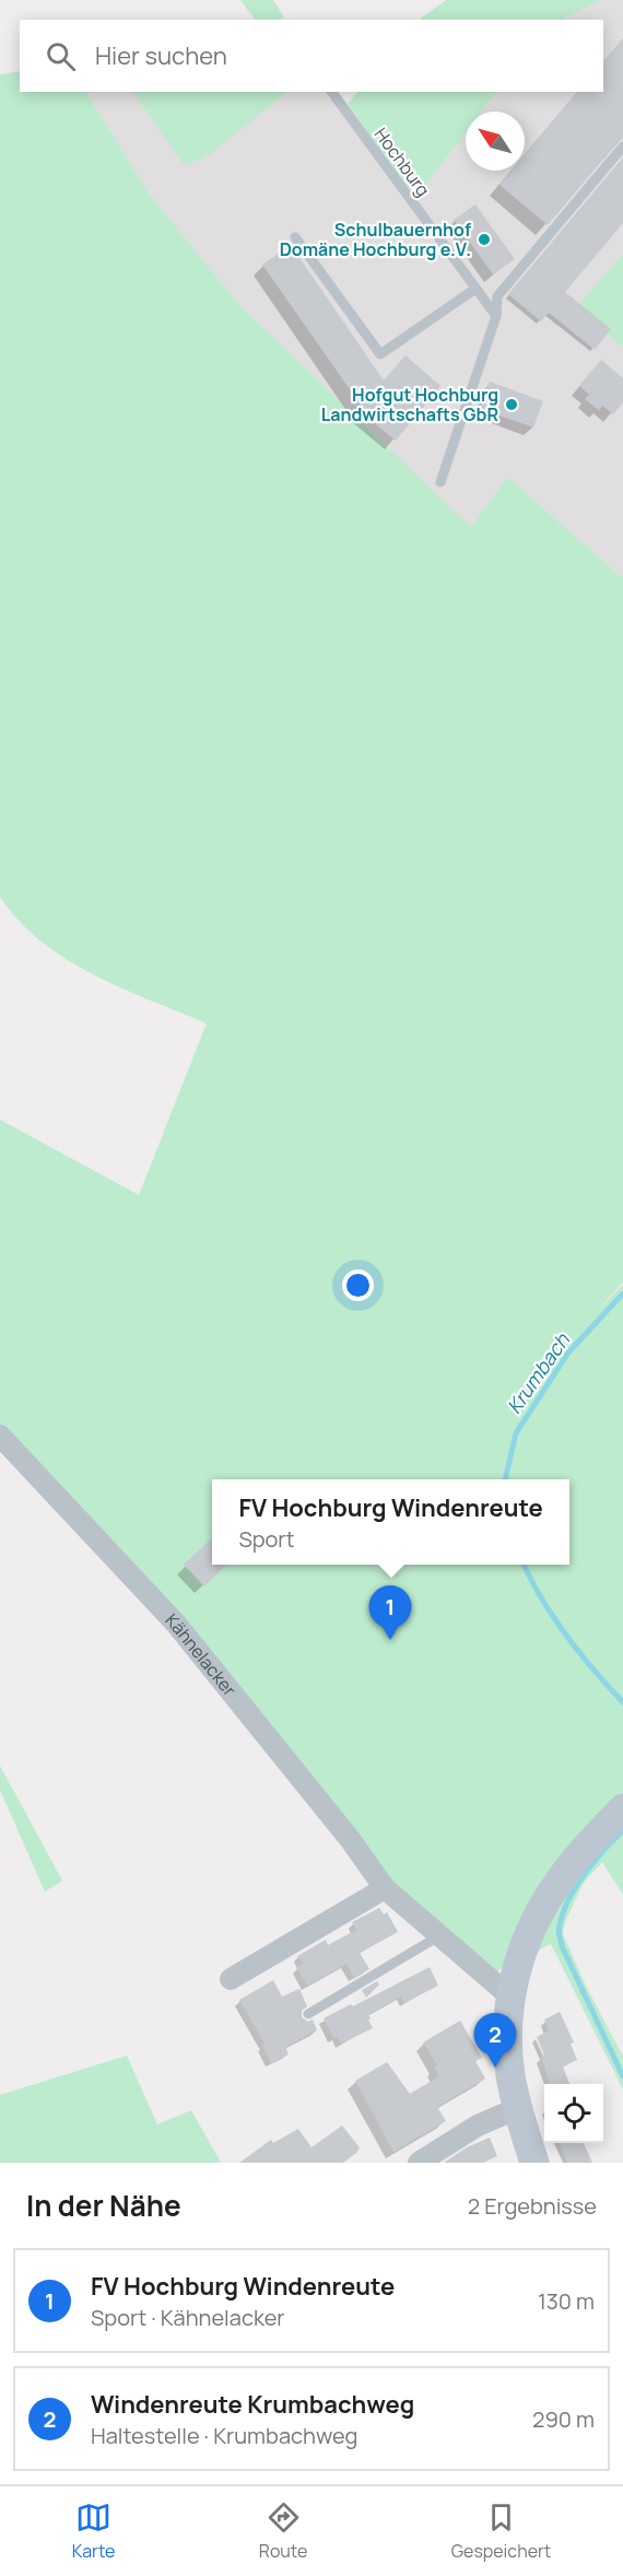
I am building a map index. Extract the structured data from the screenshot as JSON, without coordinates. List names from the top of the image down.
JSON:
{
  "streets": {
    "street": ["Kähnelacker"],
    "lane": ["Hochburg"]
  },
  "water": ["Krumbach"],
  "places": ["Schulbauernhof Domäne Hochburg e.V.", "Hofgut Hochburg Landwirtschafts GbR"],
  "north": "top left",
  "page": {
    "search": "Hier suchen",
    "popup": ["FV Hochburg Windenreute", "Sport"],
    "pins": ["1", "2"],
    "heading": ["In der Nähe", "2 Ergebnisse"],
    "list": [
      {
        "mark": "1",
        "name": "FV Hochburg Windenreute",
        "note": "Sport · Kähnelacker",
        "value": "130 m"
      },
      {
        "mark": "2",
        "name": "Windenreute Krumbachweg",
        "note": "Haltestelle · Krumbachweg",
        "value": "290 m"
      }
    ],
    "nav": ["Karte", "Route", "Gespeichert"]
  }
}
